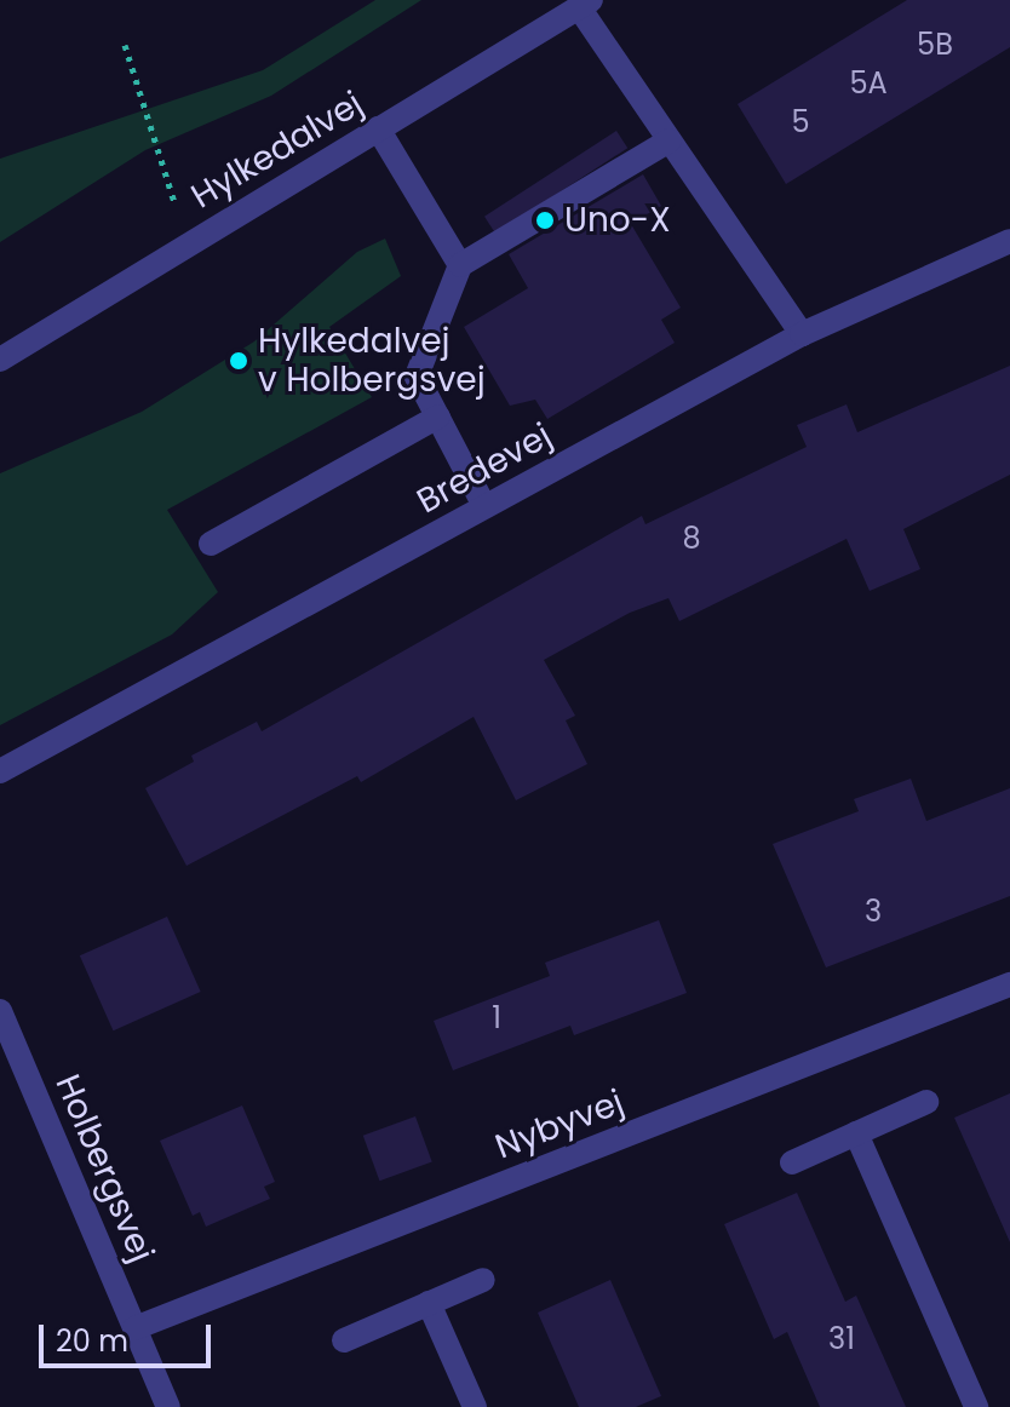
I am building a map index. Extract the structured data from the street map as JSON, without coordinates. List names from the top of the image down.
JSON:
{
  "streets": {
    "street": [
      "Hylkedalvej",
      "Bredevej",
      "Nybyvej",
      "Holbergsvej"
    ]
  },
  "crossings": [
    ["Nybyvej", "Holbergsvej"]
  ],
  "places": ["Uno-X", "Hylkedalvej v Holbergsvej"],
  "house_numbers": [
    "5B",
    "5A",
    "5",
    "8",
    "3",
    "1",
    "31"
  ],
  "scale_bar": "20 m"
}
